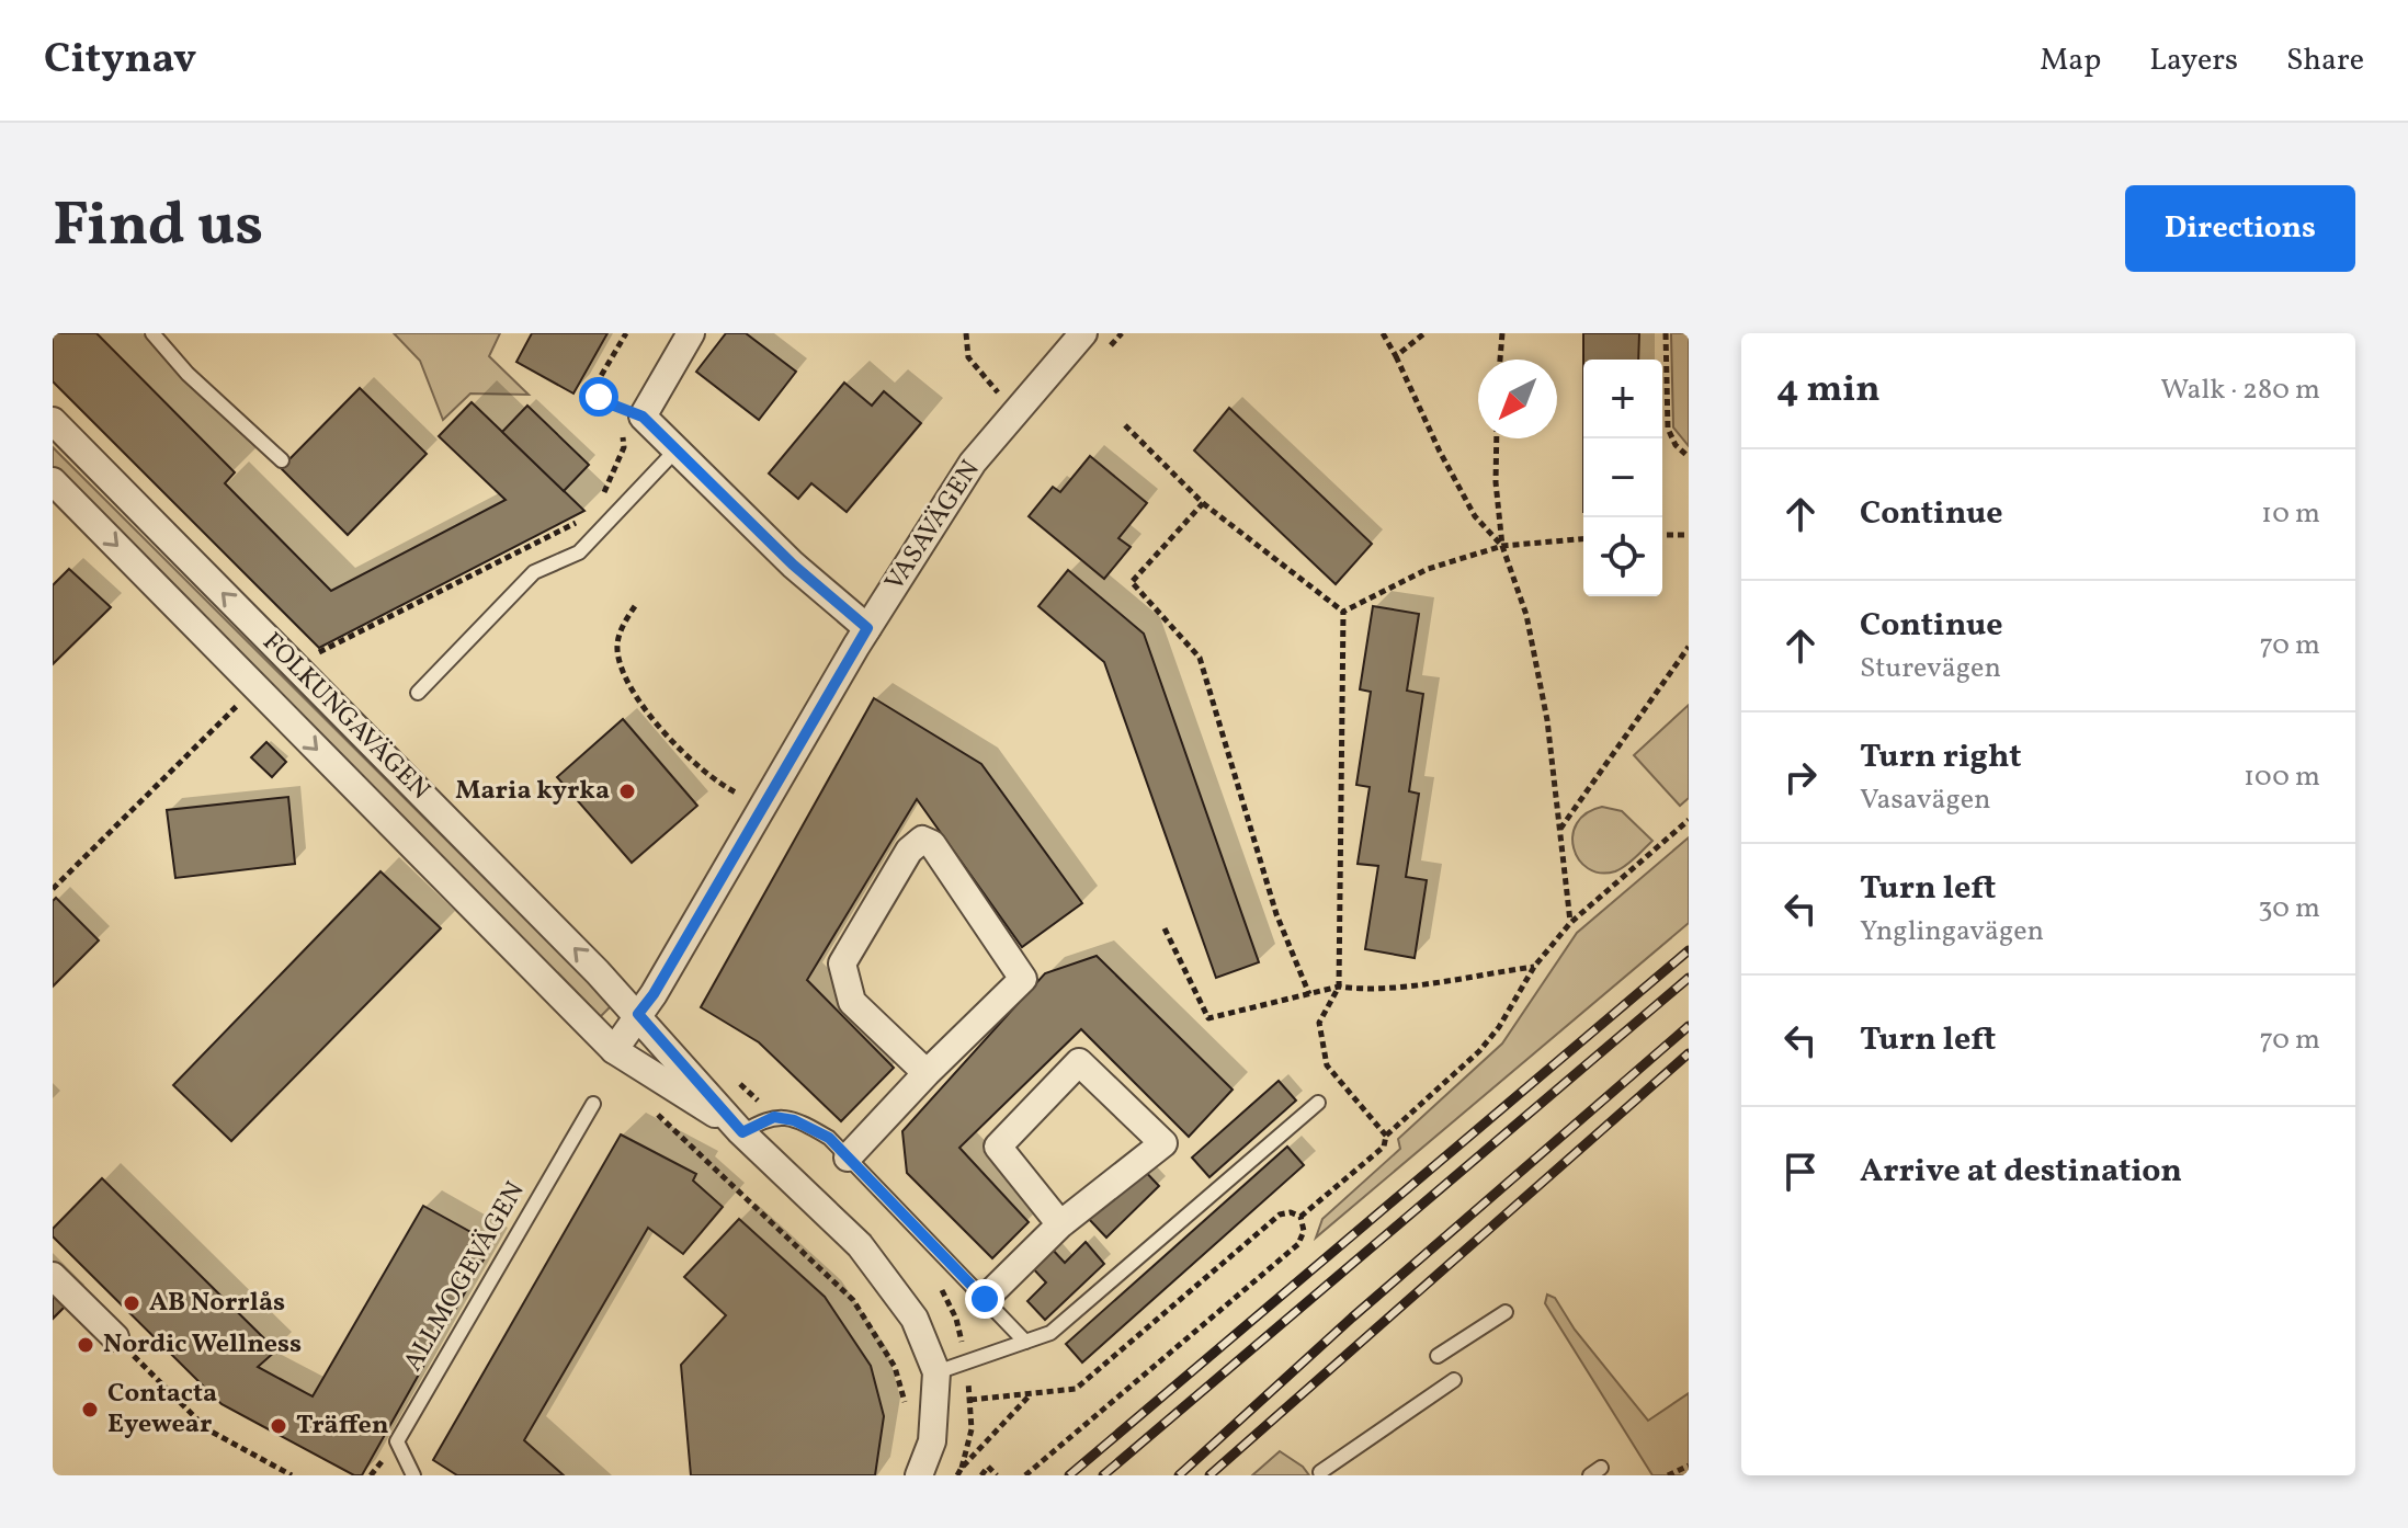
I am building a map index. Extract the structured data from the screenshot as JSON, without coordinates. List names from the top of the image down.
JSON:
{
  "streets": {
    "street": ["VASAVÄGEN", "FOLKUNGAVÄGEN"],
    "lane": ["ALLMOGEVÄGEN"]
  },
  "crossings": [
    ["VASAVÄGEN", "FOLKUNGAVÄGEN"]
  ],
  "places": [
    "Maria kyrka",
    "AB Norrlås",
    "Nordic Wellness",
    "Contacta Eyewear",
    "Träffen"
  ],
  "north": "bottom left",
  "page": {
    "header": "Citynav",
    "nav": ["Map", "Layers", "Share"],
    "title": "Find us",
    "buttons": "Directions",
    "heading": ["4 min", "Walk · 280 m"],
    "map_buttons": ["+", "−"],
    "list": [
      ["Continue", "10 m"],
      ["Continue", "Sturevägen", "70 m"],
      ["Turn right", "Vasavägen", "100 m"],
      ["Turn left", "Ynglingavägen", "30 m"],
      ["Turn left", "70 m"],
      "Arrive at destination"
    ]
  }
}
